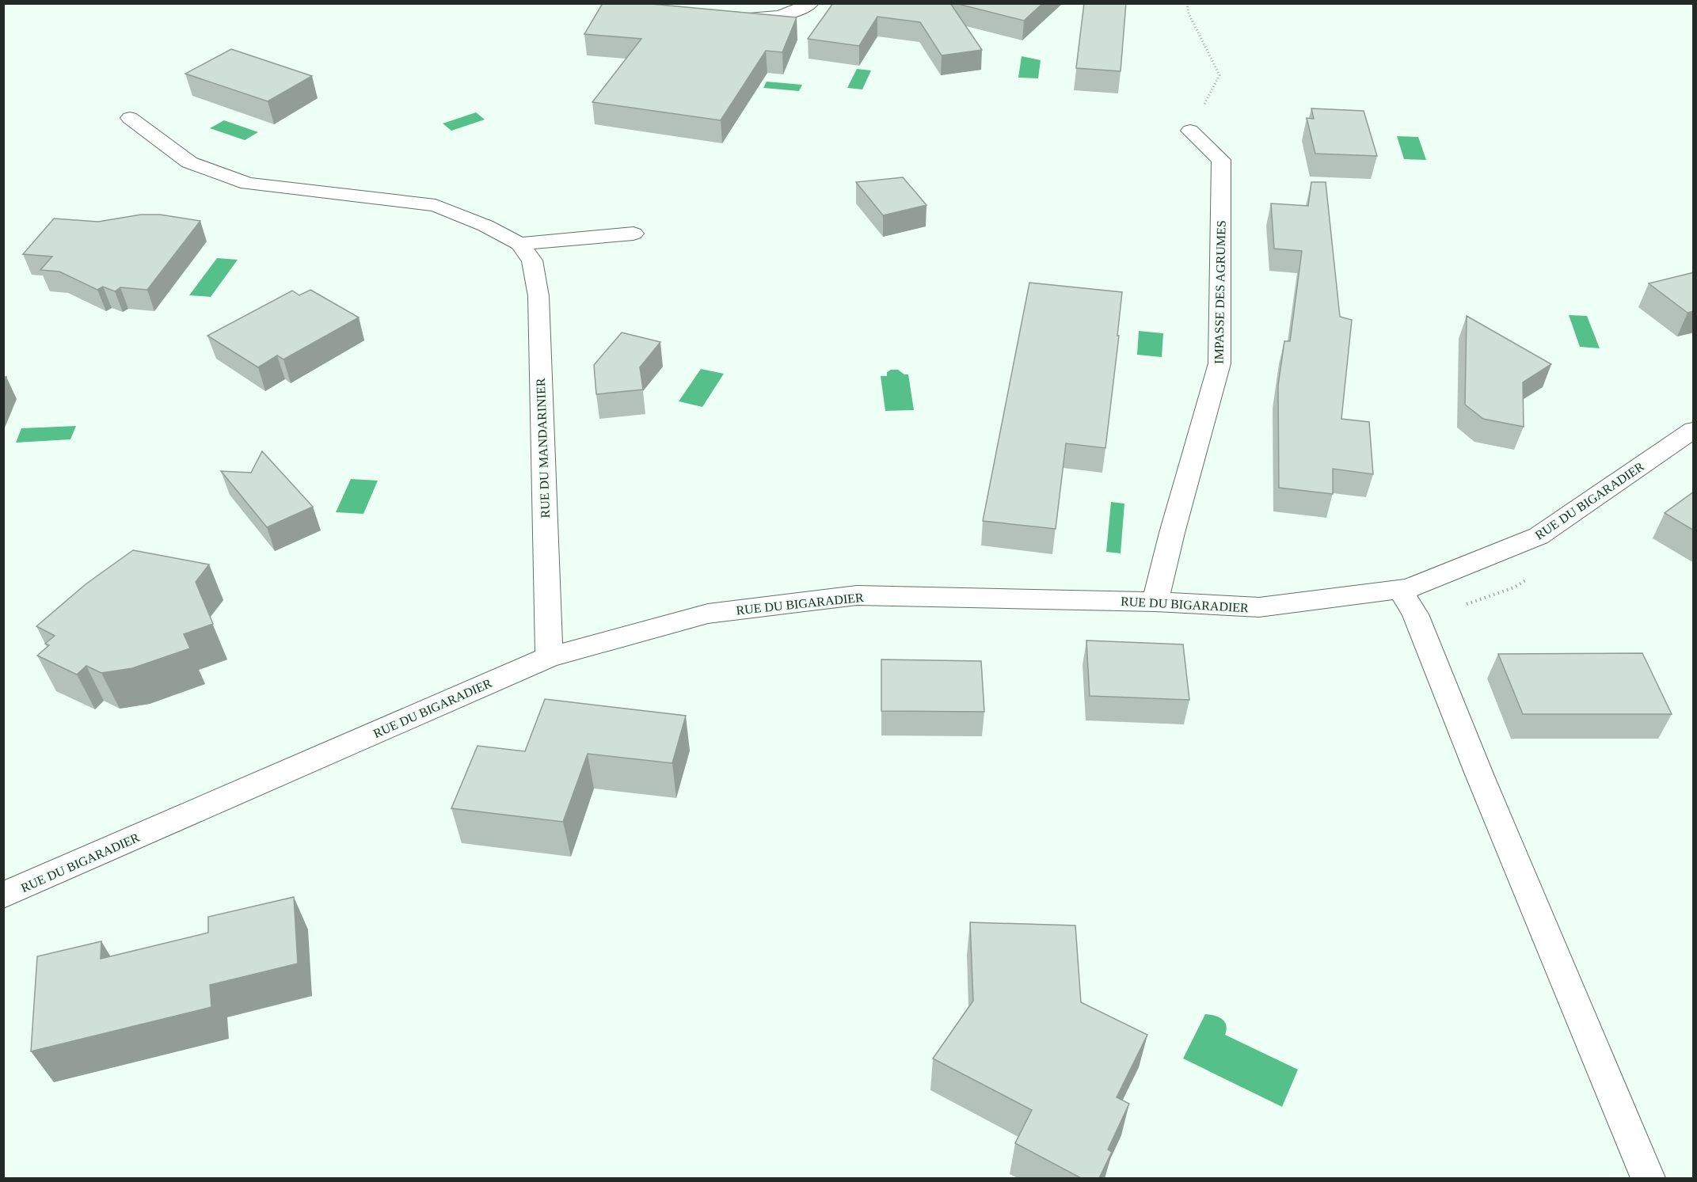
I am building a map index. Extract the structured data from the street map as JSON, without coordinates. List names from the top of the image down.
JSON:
{
  "streets": {
    "street": ["IMPASSE DES AGRUMES", "RUE DU MANDARINIER", "RUE DU BIGARADIER"]
  },
  "crossings": [
    ["IMPASSE DES AGRUMES", "RUE DU BIGARADIER"],
    ["RUE DU MANDARINIER", "RUE DU BIGARADIER"]
  ]
}
